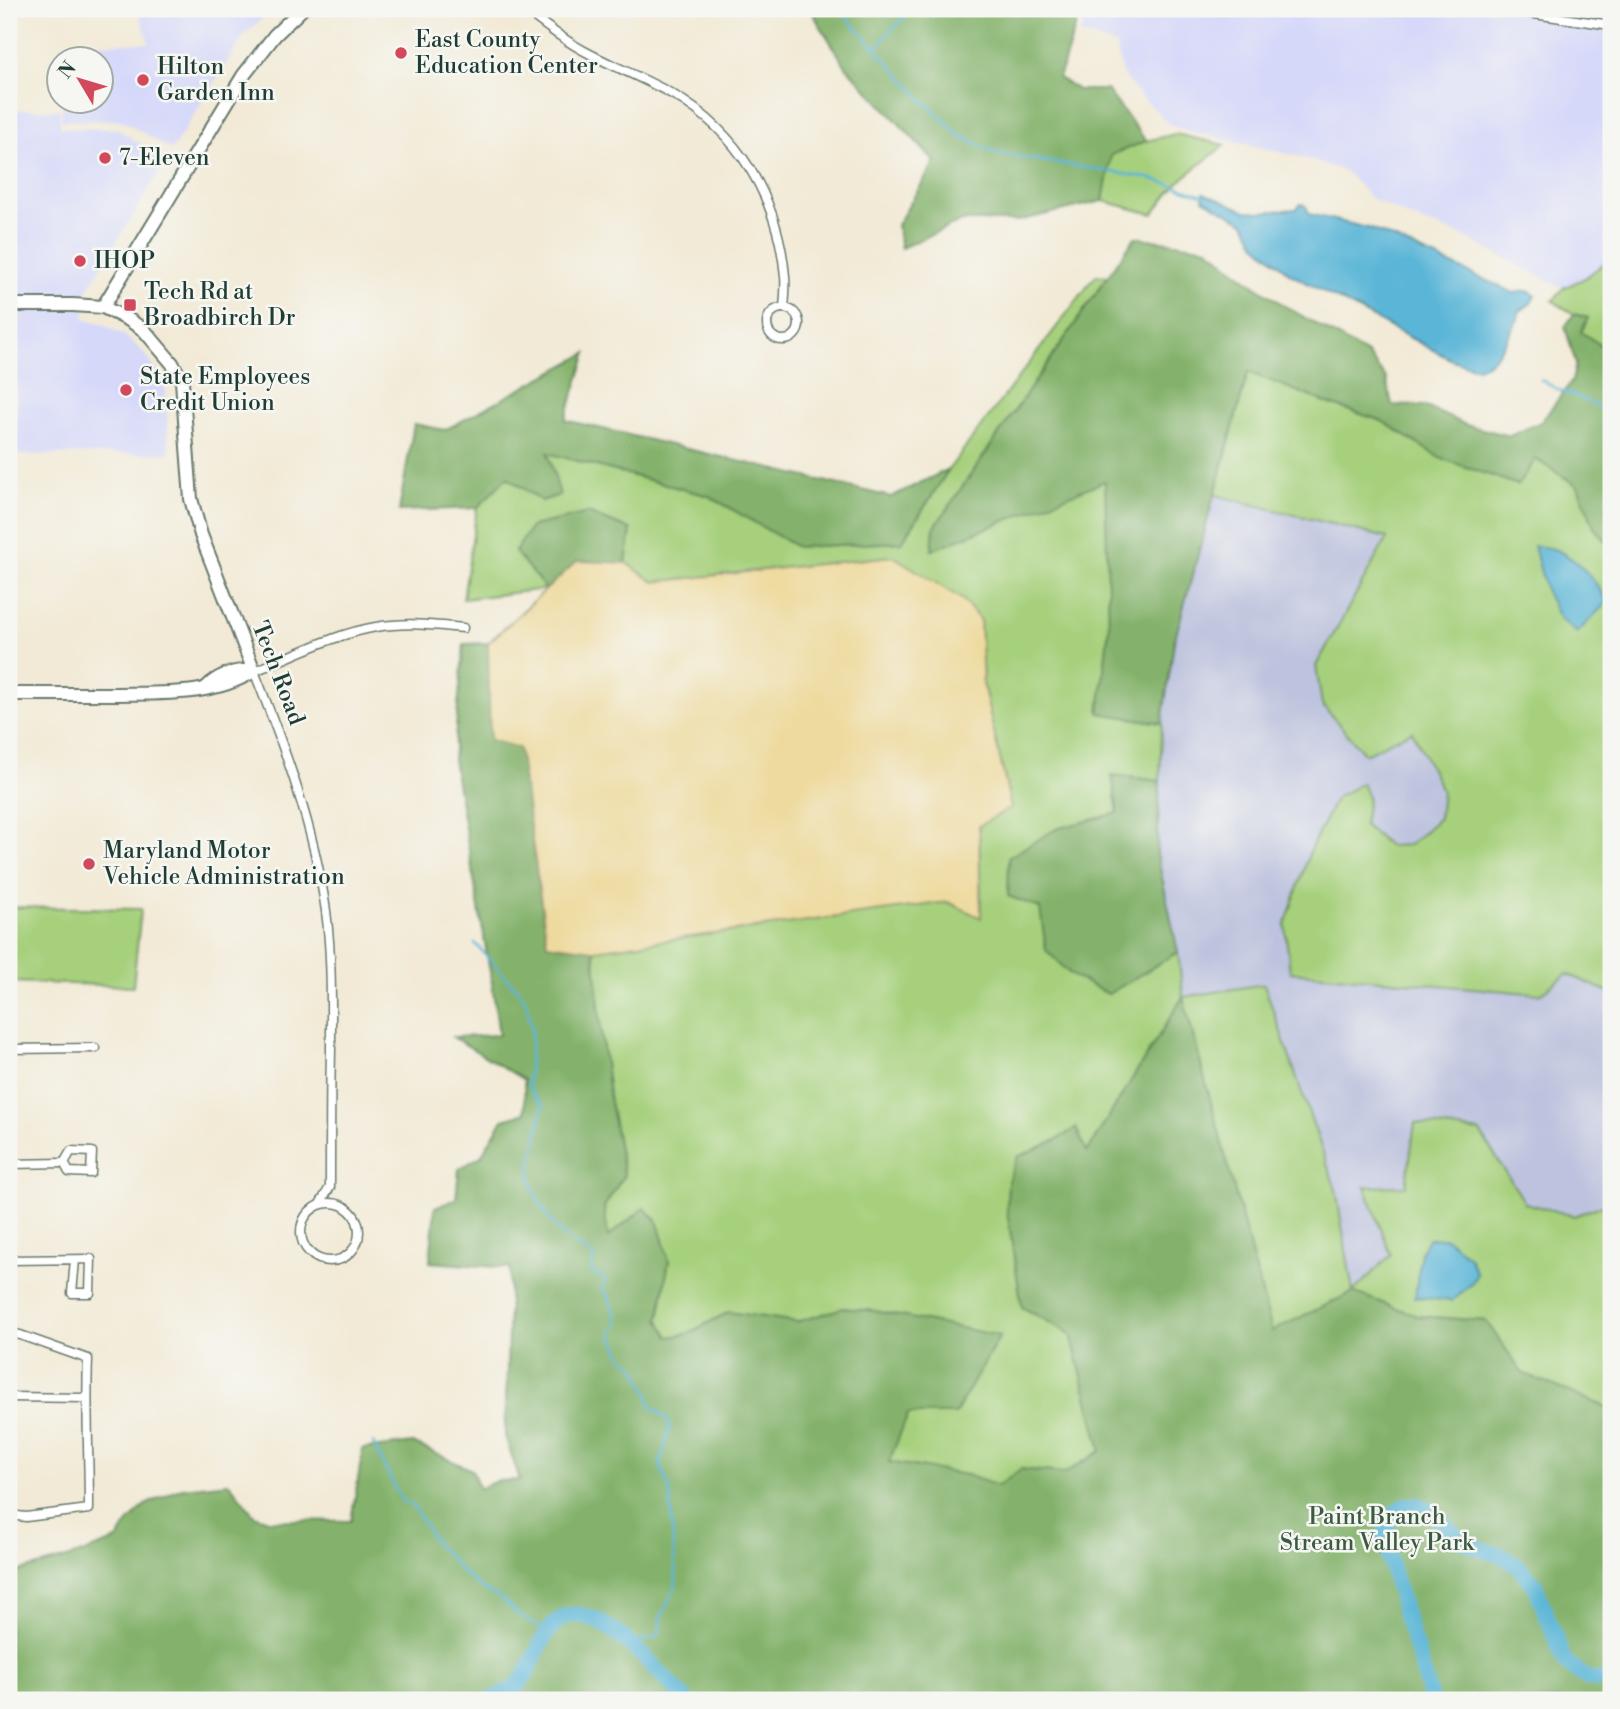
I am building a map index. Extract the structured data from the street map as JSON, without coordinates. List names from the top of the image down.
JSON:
{
  "streets": {
    "street": ["Tech Road"]
  },
  "parks": ["Paint Branch Stream Valley Park"],
  "places": {
    "other": [
      "East County Education Center",
      "Hilton Garden Inn",
      "7-Eleven",
      "IHOP",
      "State Employees Credit Union",
      "Maryland Motor Vehicle Administration"
    ],
    "transit": ["Tech Rd at Broadbirch Dr"]
  },
  "north": "top left"
}
